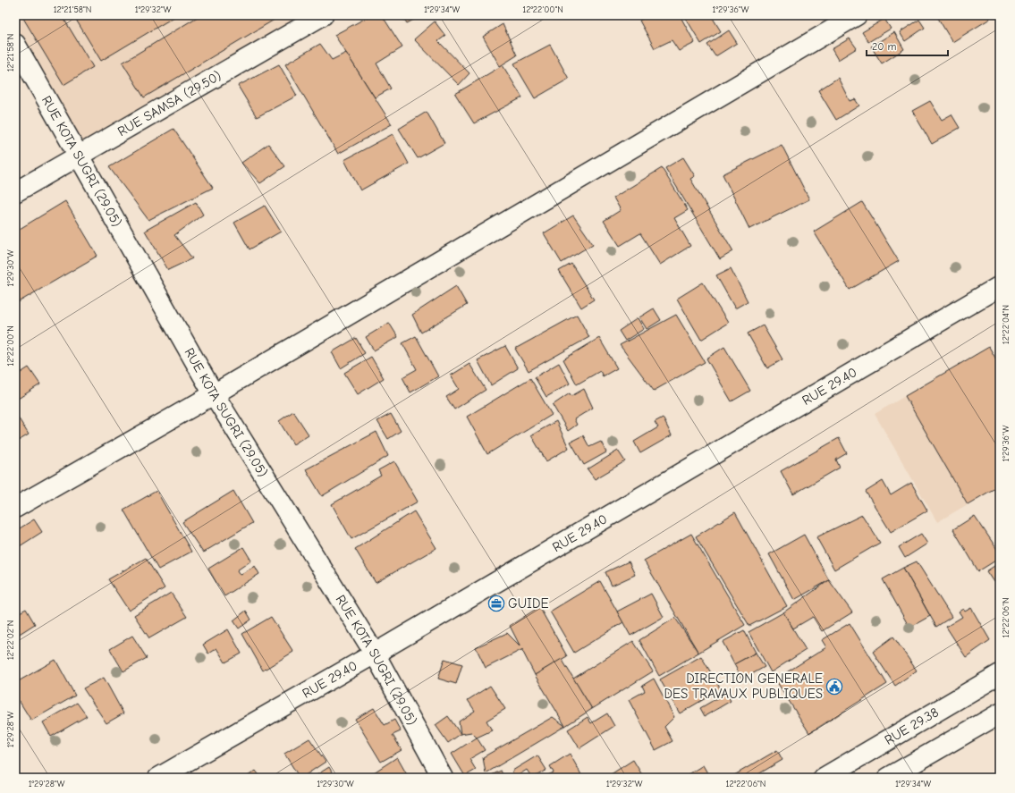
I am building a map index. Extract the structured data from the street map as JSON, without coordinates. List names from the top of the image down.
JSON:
{
  "streets": {
    "street": [
      "RUE SAMSA (29.50)",
      "RUE KOTA SUGRI (29.05)",
      "RUE 29.40",
      "RUE 29.38"
    ]
  },
  "crossings": [
    ["RUE SAMSA (29.50)", "RUE KOTA SUGRI (29.05)"],
    ["RUE KOTA SUGRI (29.05)", "RUE 29.40"]
  ],
  "places": {
    "office": ["GUIDE"],
    "public building": ["DIRECTION GENERALE DES TRAVAUX PUBLIQUES"]
  },
  "scale_bar": "20 m",
  "coordinates": [
    "12°21'58\"N",
    "1°29'32\"W",
    "1°29'34\"W",
    "12°22'00\"N",
    "1°29'36\"W",
    "1°29'30\"W",
    "12°22'04\"N",
    "12°22'06\"N",
    "12°22'02\"N",
    "1°29'28\"W"
  ]
}
